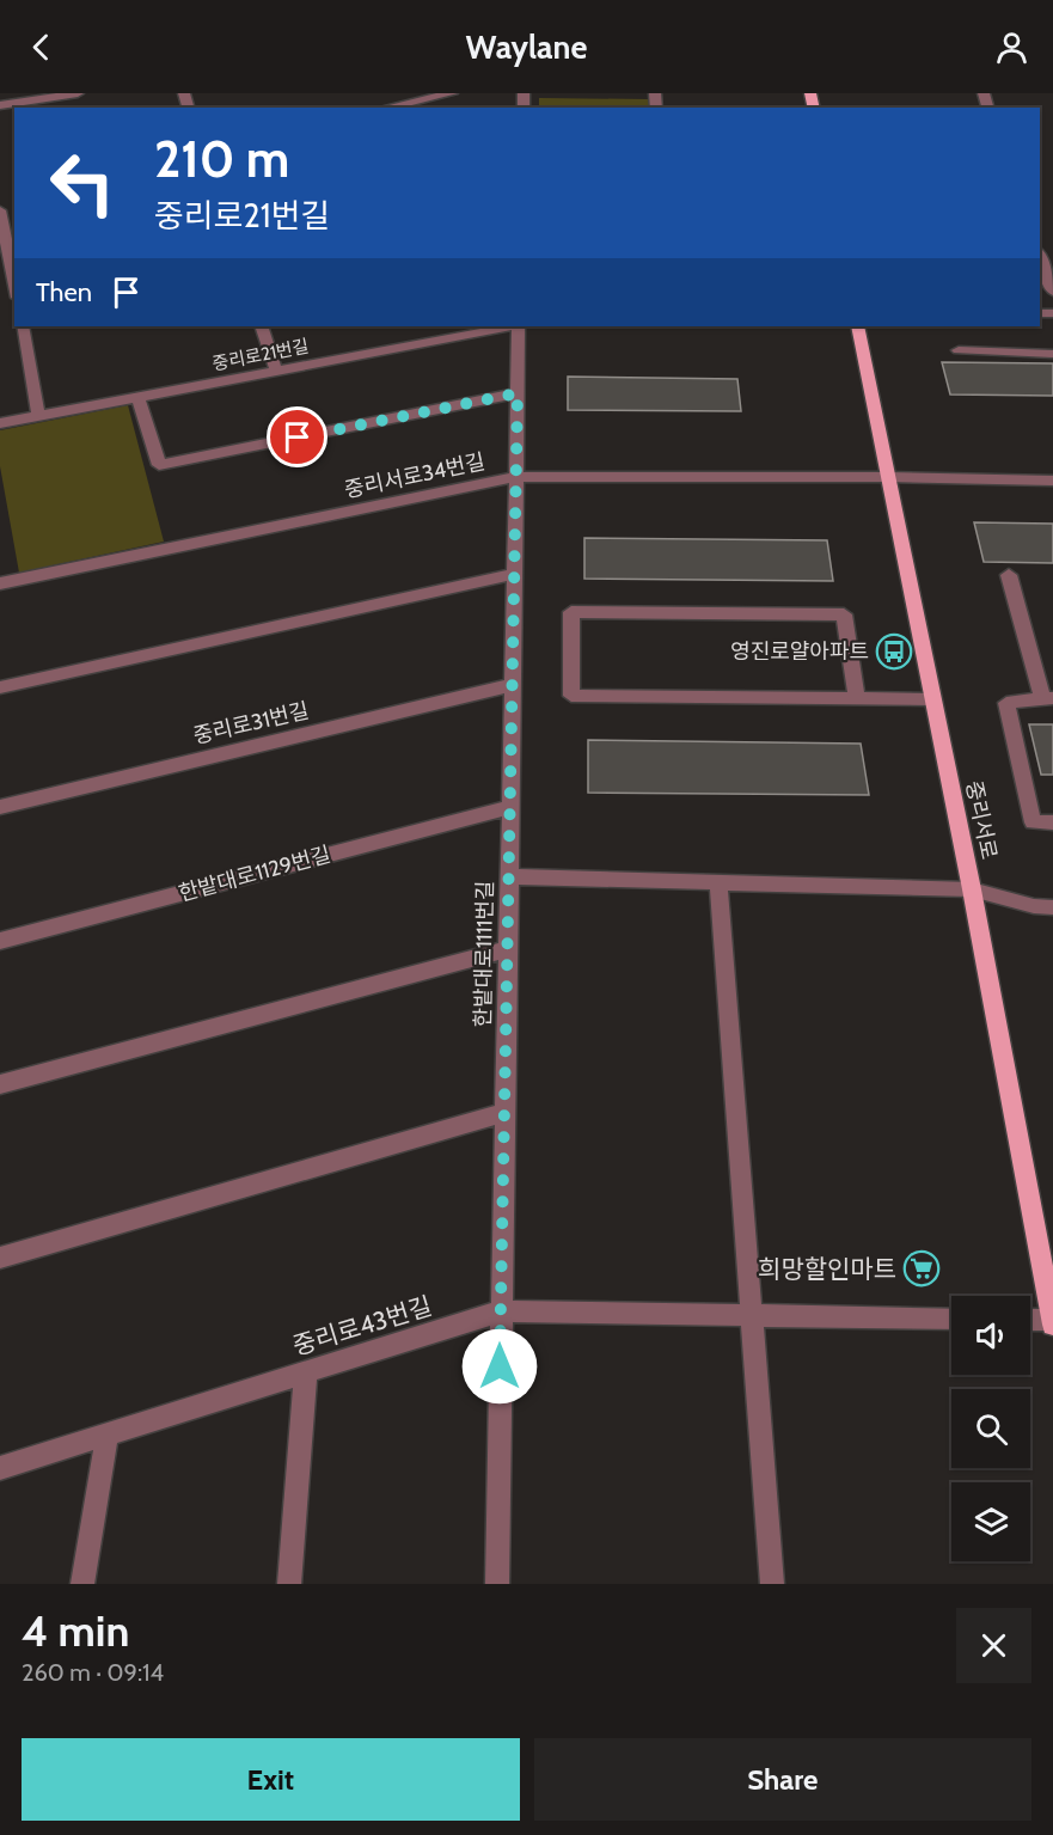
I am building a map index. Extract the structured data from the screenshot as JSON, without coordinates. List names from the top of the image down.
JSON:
{
  "streets": {
    "main road": ["중리서로"],
    "street": [
      "중리로21번길",
      "중리서로34번길",
      "중리로31번길",
      "한밭대로1129번길",
      "한밭대로1111번길",
      "중리로43번길"
    ]
  },
  "crossings": [
    ["중리서로34번길", "중리서로"],
    ["중리서로34번길", "한밭대로1111번길"],
    ["중리로31번길", "한밭대로1111번길"],
    ["한밭대로1129번길", "한밭대로1111번길"],
    ["한밭대로1111번길", "중리로43번길"]
  ],
  "places": {
    "bus stop": ["영진로얄아파트"],
    "supermarket": ["희망할인마트"]
  },
  "page": {
    "header": "Waylane",
    "turn": ["210 m", "중리로21번길"],
    "then": "Then",
    "heading": ["4 min", "260 m · 09:14"],
    "buttons": ["Exit", "Share"]
  }
}
